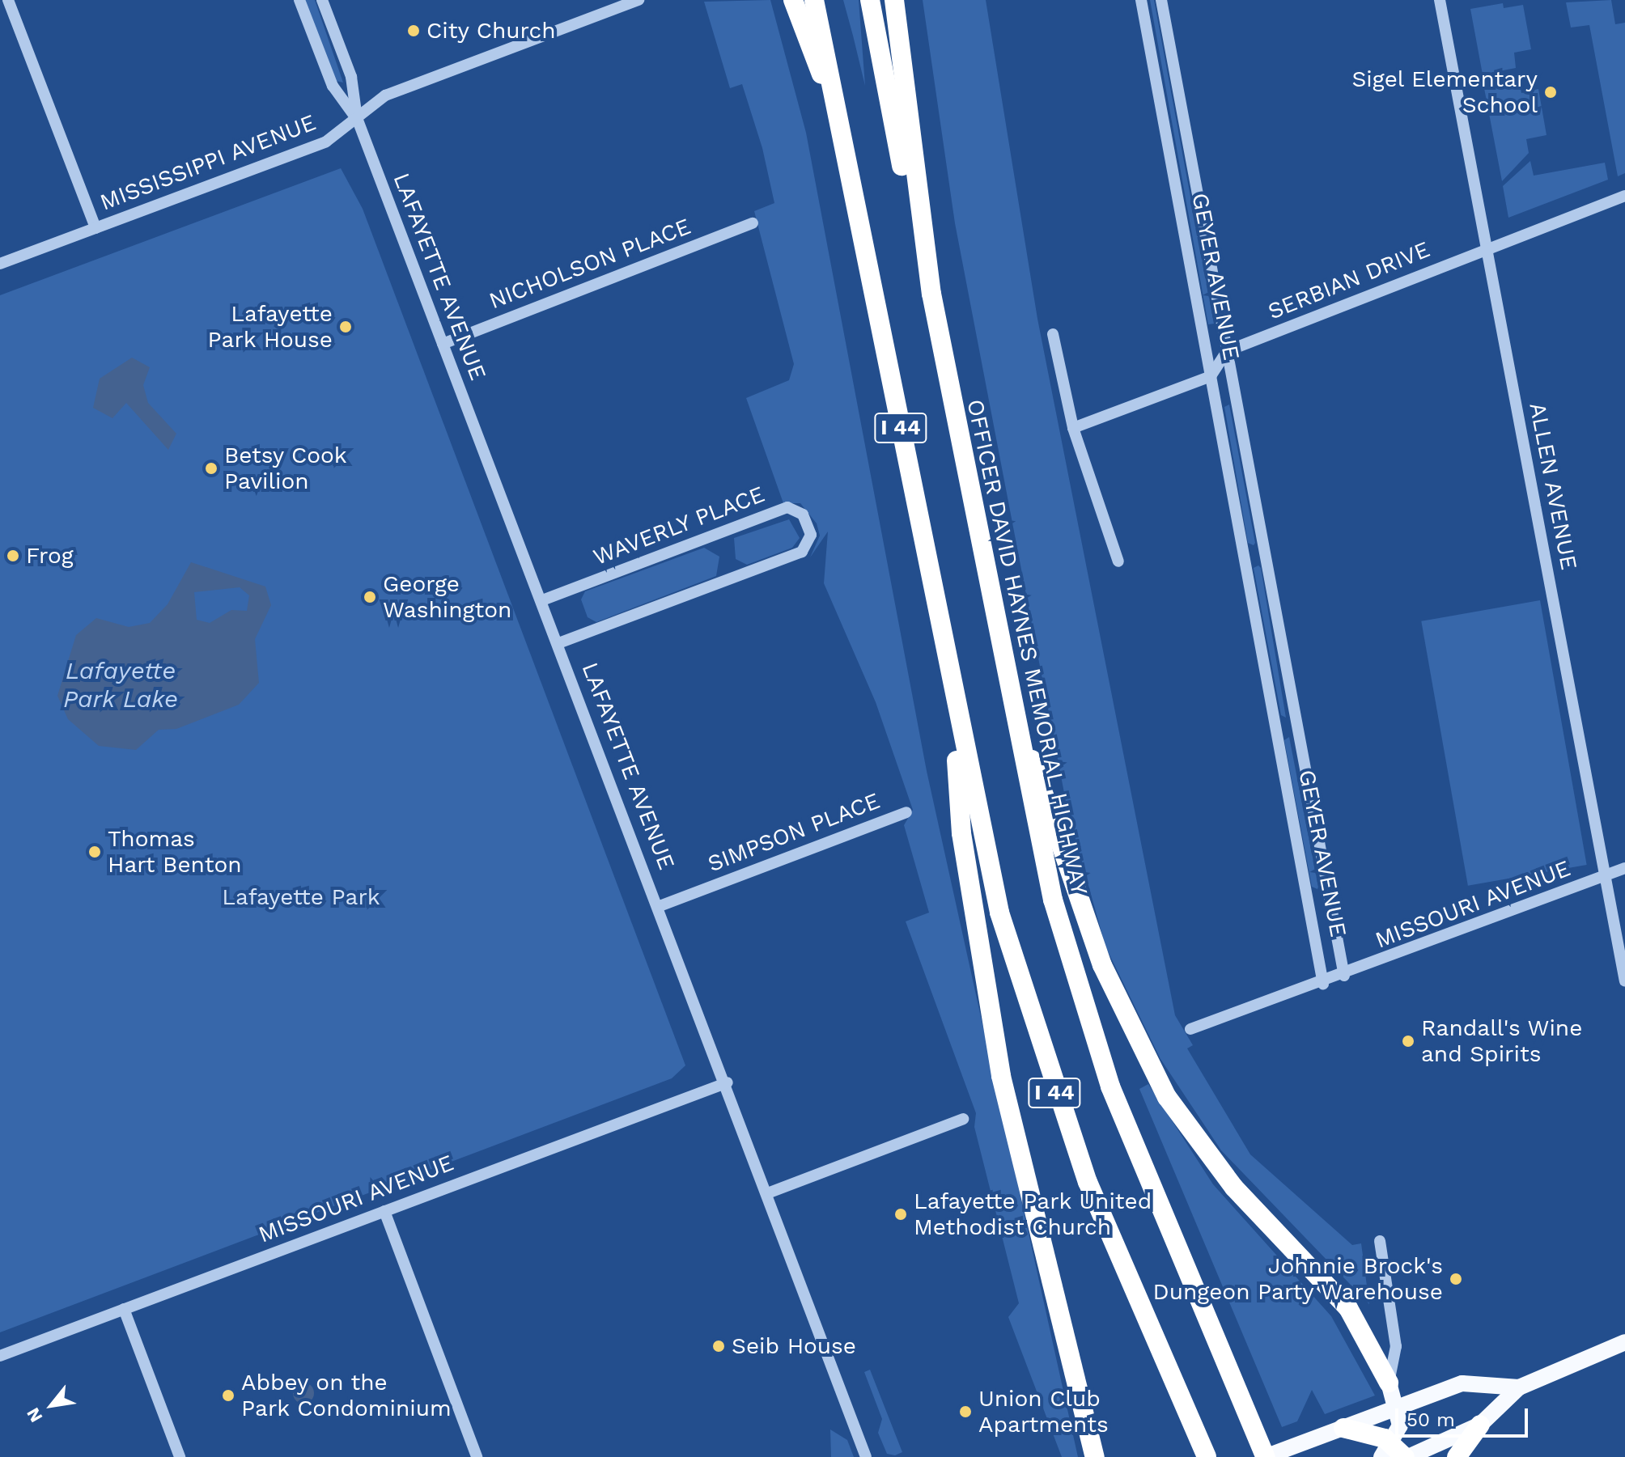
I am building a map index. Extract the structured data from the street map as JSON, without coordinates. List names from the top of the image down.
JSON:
{
  "streets": {
    "highway": ["I 44", "OFFICER DAVID HAYNES MEMORIAL HIGHWAY"],
    "street": [
      "MISSISSIPPI AVENUE",
      "NICHOLSON PLACE",
      "LAFAYETTE AVENUE",
      "GEYER AVENUE",
      "SERBIAN DRIVE",
      "ALLEN AVENUE",
      "WAVERLY PLACE",
      "SIMPSON PLACE",
      "MISSOURI AVENUE"
    ]
  },
  "crossings": [
    ["MISSISSIPPI AVENUE", "LAFAYETTE AVENUE"],
    ["NICHOLSON PLACE", "LAFAYETTE AVENUE"],
    ["LAFAYETTE AVENUE", "WAVERLY PLACE"],
    ["LAFAYETTE AVENUE", "SIMPSON PLACE"],
    ["LAFAYETTE AVENUE", "MISSOURI AVENUE"],
    ["GEYER AVENUE", "SERBIAN DRIVE"],
    ["GEYER AVENUE", "MISSOURI AVENUE"],
    ["SERBIAN DRIVE", "ALLEN AVENUE"],
    ["I 44", "OFFICER DAVID HAYNES MEMORIAL HIGHWAY"],
    ["ALLEN AVENUE", "MISSOURI AVENUE"]
  ],
  "water": ["Lafayette Park Lake"],
  "parks": ["Lafayette Park"],
  "places": [
    "City Church",
    "Sigel Elementary School",
    "Lafayette Park House",
    "Betsy Cook Pavilion",
    "Frog",
    "George Washington",
    "Thomas Hart Benton",
    "Randall's Wine and Spirits",
    "Lafayette Park United Methodist Church",
    "Johnnie Brock's Dungeon Party Warehouse",
    "Seib House",
    "Abbey on the Park Condominium",
    "Union Club Apartments"
  ],
  "scale_bar": "50 m",
  "north": "bottom left"
}
